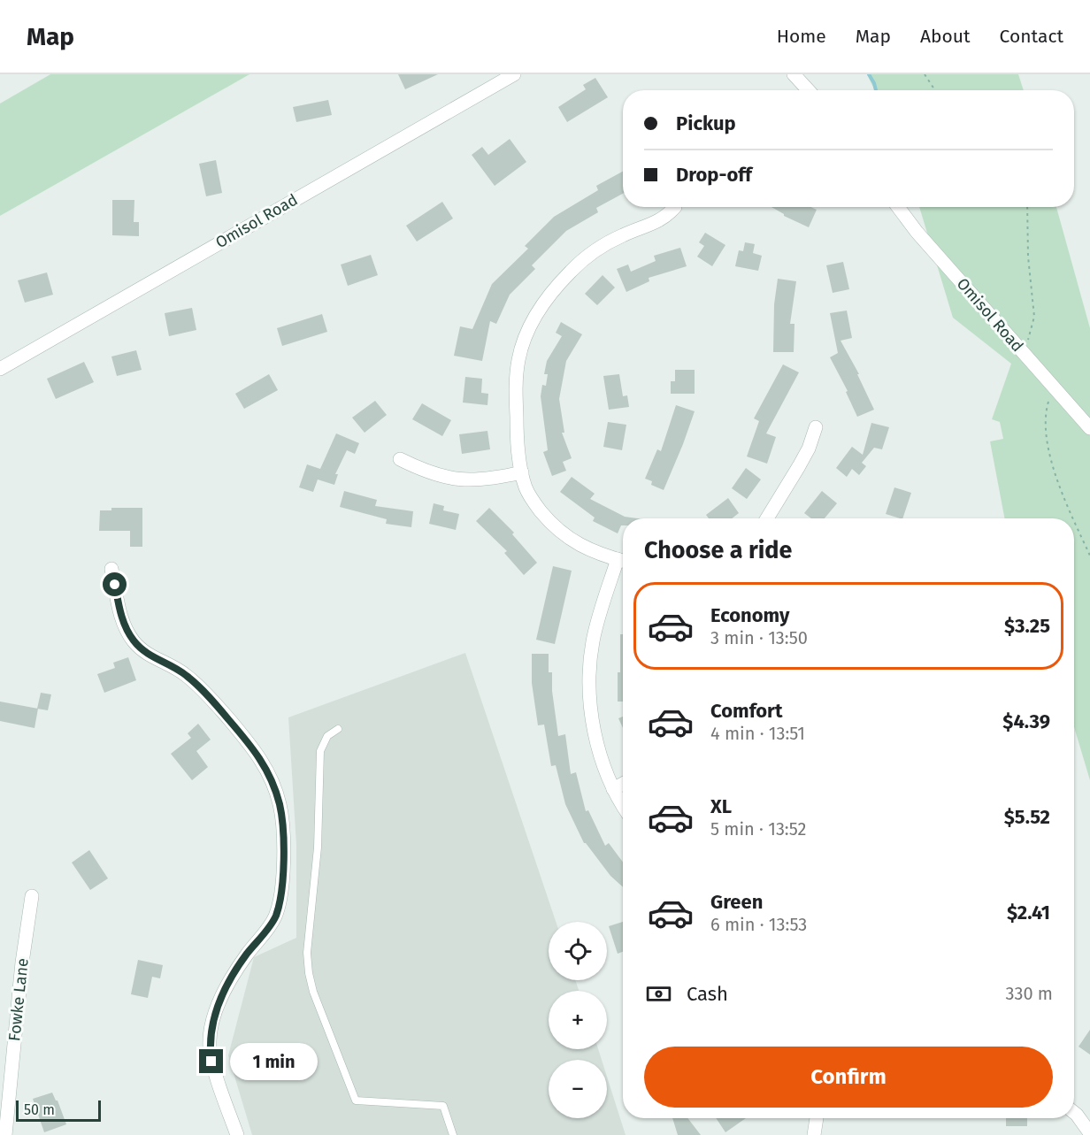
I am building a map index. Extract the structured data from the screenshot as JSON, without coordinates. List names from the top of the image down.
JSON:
{
  "streets": {
    "street": ["Omisol Road", "Fowke Lane"]
  },
  "scale_bar": "50 m",
  "page": {
    "header": "Map",
    "nav": [
      "Home",
      "Map",
      "About",
      "Contact"
    ],
    "banner": ["Pickup", "Drop-off"],
    "heading": "Choose a ride",
    "list": [
      {
        "name": "Economy",
        "note": "3 min · 13:50",
        "value": "$3.25"
      },
      {
        "name": "Comfort",
        "note": "4 min · 13:51",
        "value": "$4.39"
      },
      {
        "name": "XL",
        "note": "5 min · 13:52",
        "value": "$5.52"
      },
      {
        "name": "Green",
        "note": "6 min · 13:53",
        "value": "$2.41"
      }
    ],
    "map_buttons": ["+", "−"],
    "pay": ["Cash", "330 m"],
    "buttons": "Confirm",
    "bubble": "1 min",
    "scale": "50 m"
  }
}
